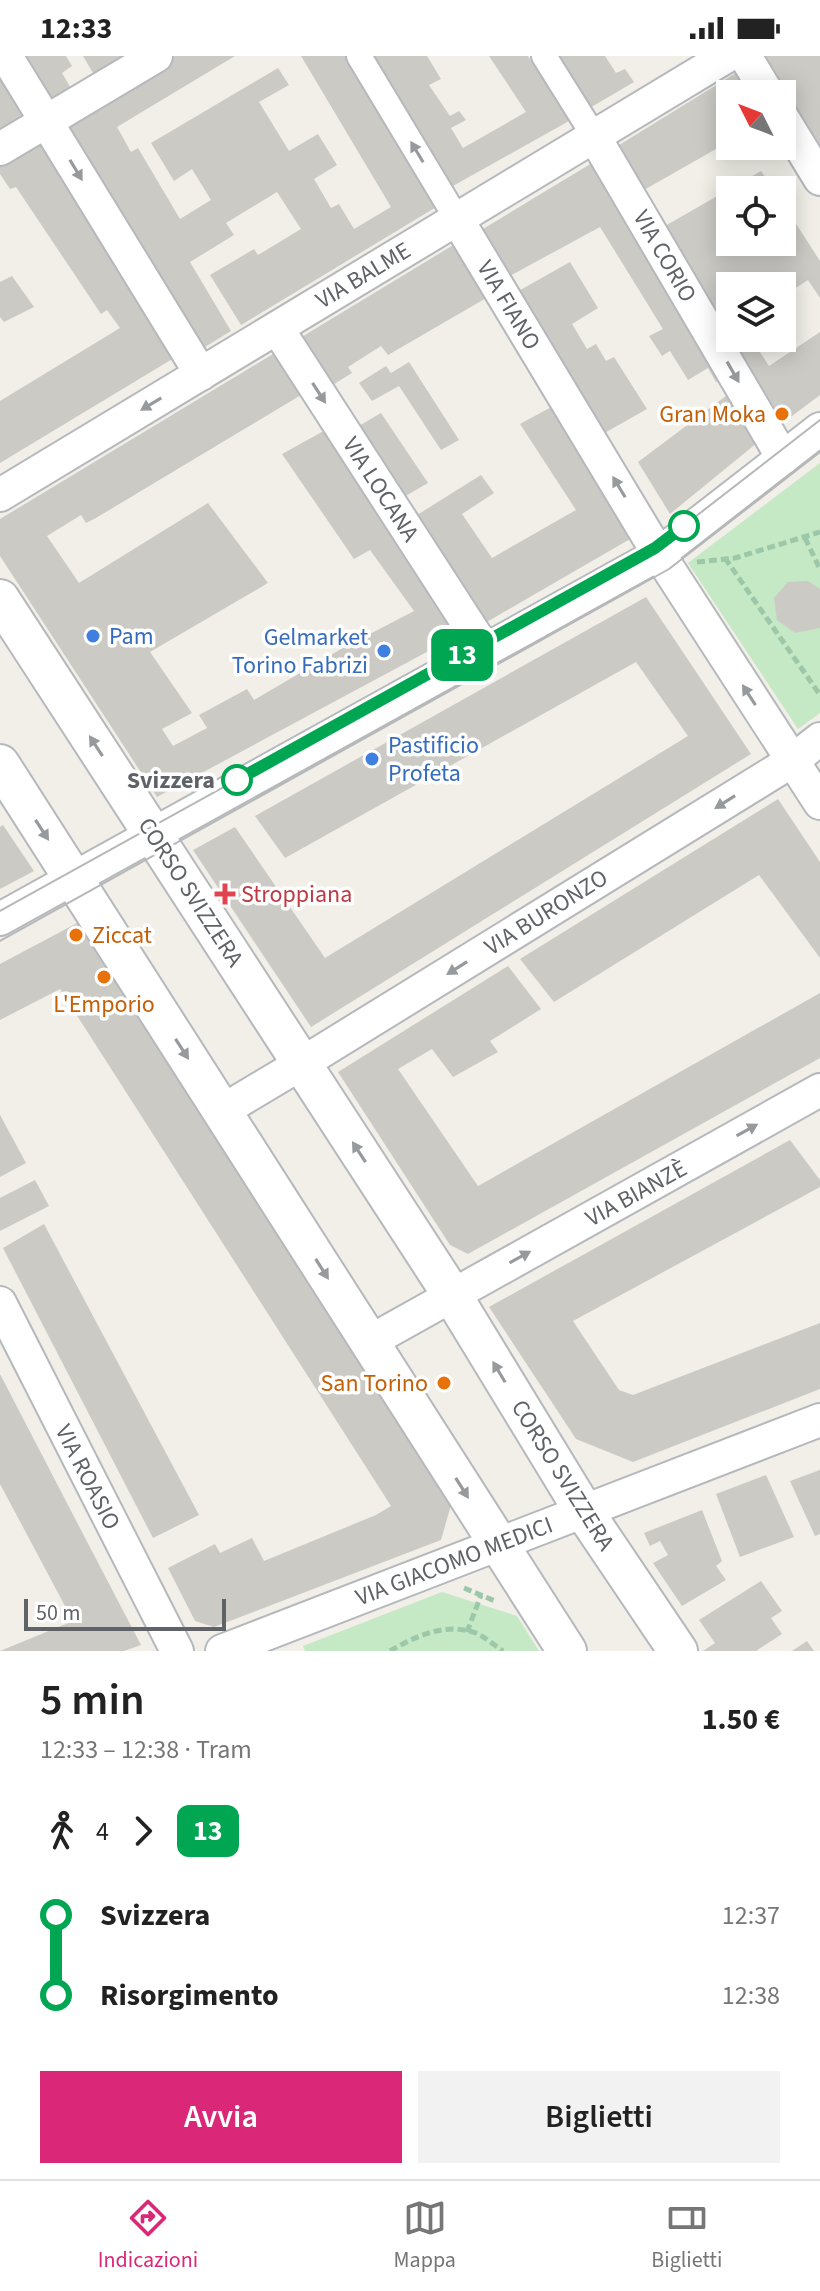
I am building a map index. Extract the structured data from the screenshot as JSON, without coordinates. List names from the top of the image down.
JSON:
{
  "streets": {
    "street": [
      "VIA CORIO",
      "VIA BALME",
      "VIA FIANO",
      "VIA LOCANA",
      "CORSO SVIZZERA",
      "VIA BURONZO",
      "VIA BIANZÈ",
      "VIA ROASIO",
      "VIA GIACOMO MEDICI"
    ]
  },
  "crossings": [
    ["VIA CORIO", "VIA BALME"],
    ["VIA BALME", "VIA FIANO"],
    ["VIA BALME", "VIA LOCANA"],
    ["VIA FIANO", "VIA BURONZO"],
    ["CORSO SVIZZERA", "VIA BURONZO"],
    ["CORSO SVIZZERA", "VIA BIANZÈ"],
    ["CORSO SVIZZERA", "VIA GIACOMO MEDICI"]
  ],
  "one_way": [
    "VIA CORIO",
    "VIA FIANO",
    "VIA LOCANA",
    "VIA BIANZÈ"
  ],
  "places": {
    "other": [
      "Gran Moka",
      "Pam",
      "Gelmarket Torino Fabrizi",
      "Pastificio Profeta",
      "Svizzera",
      "Ziccat",
      "L'Emporio",
      "San Torino"
    ],
    "health": ["Stroppiana"]
  },
  "lines": ["tram line 13"],
  "scale_bar": "50 m",
  "north": "top left",
  "page": {
    "status": "12:33",
    "on_map": "13",
    "scale": "50 m",
    "heading": ["5 min", "12:33 – 12:38 · Tram", "1.50 €"],
    "legs": ["4", "13"],
    "list": [
      {
        "name": "Svizzera",
        "value": "12:37"
      },
      {
        "name": "Risorgimento",
        "value": "12:38"
      }
    ],
    "buttons": ["Avvia", "Biglietti"],
    "tabs": ["Indicazioni", "Mappa", "Biglietti"]
  }
}
